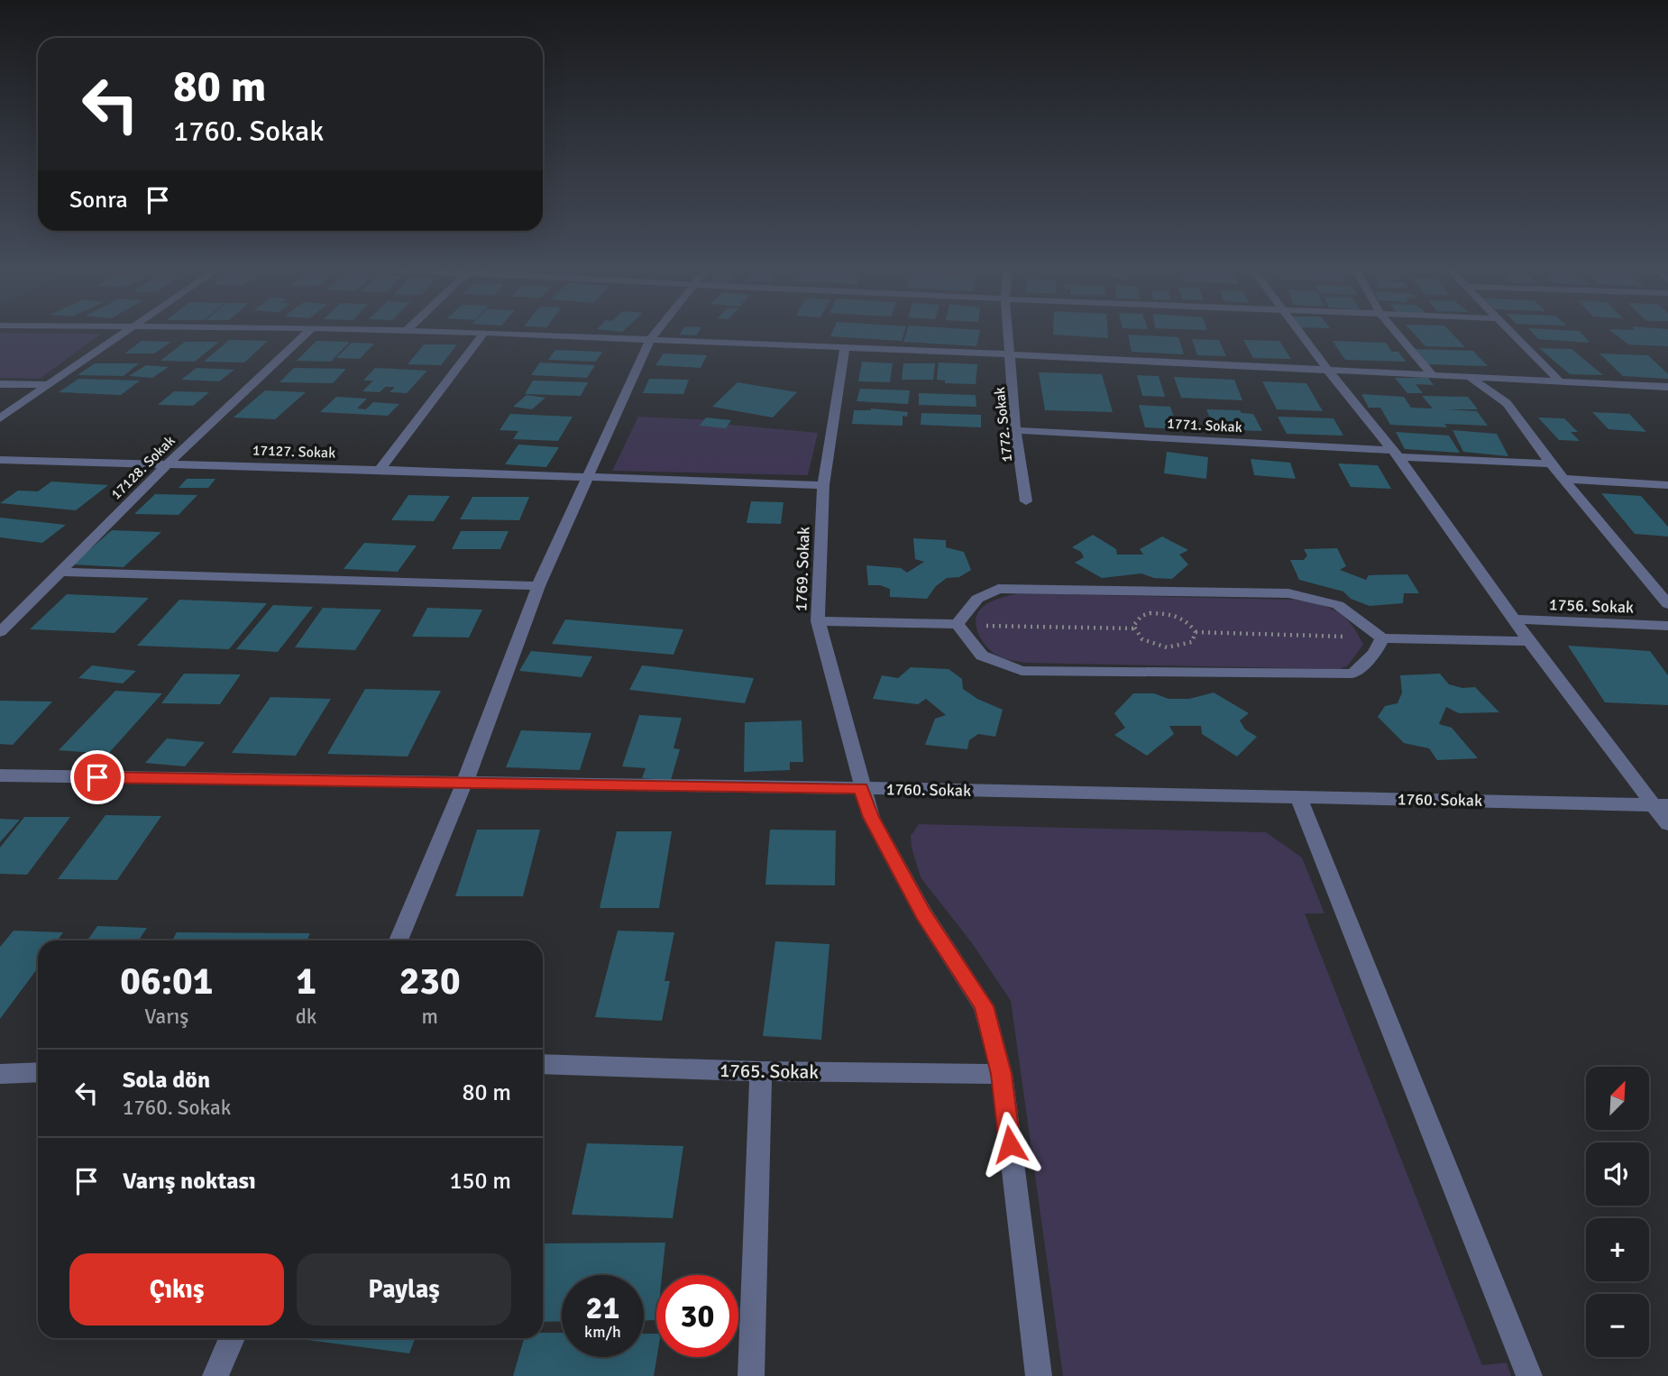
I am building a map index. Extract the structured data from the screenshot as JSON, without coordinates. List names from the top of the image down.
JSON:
{
  "streets": {
    "street": [
      "1772. Sokak",
      "1771. Sokak",
      "17127. Sokak",
      "17128. Sokak",
      "1769. Sokak",
      "1756. Sokak",
      "1760. Sokak",
      "1765. Sokak"
    ]
  },
  "crossings": [
    ["1772. Sokak", "1771. Sokak"],
    ["17127. Sokak", "17128. Sokak"],
    ["17127. Sokak", "1769. Sokak"],
    ["1769. Sokak", "1760. Sokak"],
    ["1769. Sokak", "1765. Sokak"]
  ],
  "north": "top right",
  "page": {
    "turn": ["80 m", "1760. Sokak"],
    "then": "Sonra",
    "eta": [
      "06:01",
      "Varış",
      "1",
      "dk",
      "230",
      "m"
    ],
    "list": [
      {
        "name": "Sola dön",
        "note": "1760. Sokak",
        "value": "80 m"
      },
      {
        "name": "Varış noktası",
        "value": "150 m"
      }
    ],
    "map_buttons": ["+", "−"],
    "buttons": ["Çıkış", "Paylaş"],
    "speed": "21 km/h",
    "limit": "30"
  }
}
